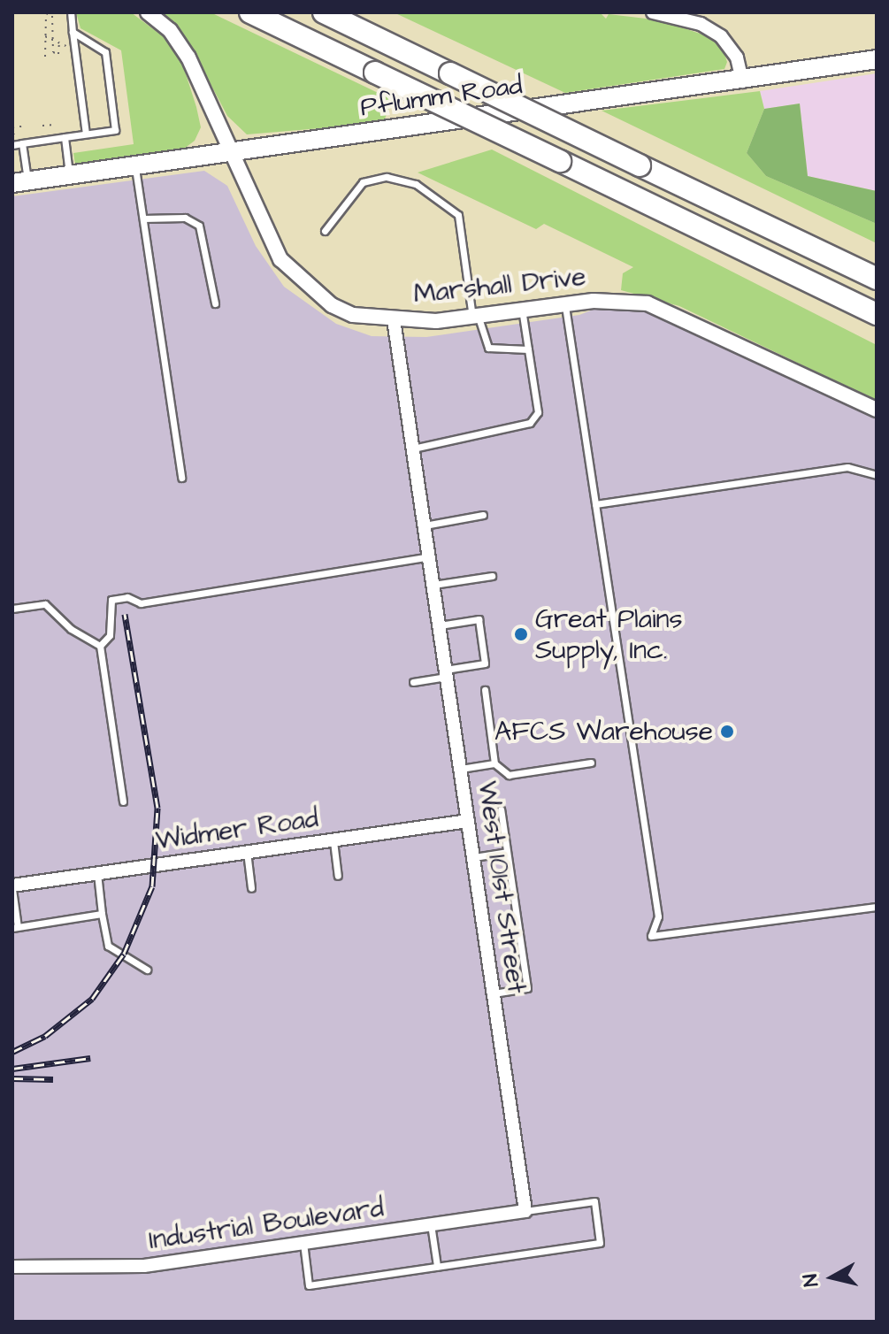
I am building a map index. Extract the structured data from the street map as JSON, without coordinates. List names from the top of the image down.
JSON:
{
  "streets": {
    "main road": ["Pflumm Road"],
    "street": [
      "Marshall Drive",
      "Widmer Road",
      "West 101st Street",
      "Industrial Boulevard"
    ]
  },
  "crossings": [
    ["Pflumm Road", "Marshall Drive"],
    ["Marshall Drive", "West 101st Street"],
    ["Widmer Road", "West 101st Street"],
    ["West 101st Street", "Industrial Boulevard"]
  ],
  "places": ["Great Plains Supply, Inc.", "AFCS Warehouse"],
  "north": "left"
}
